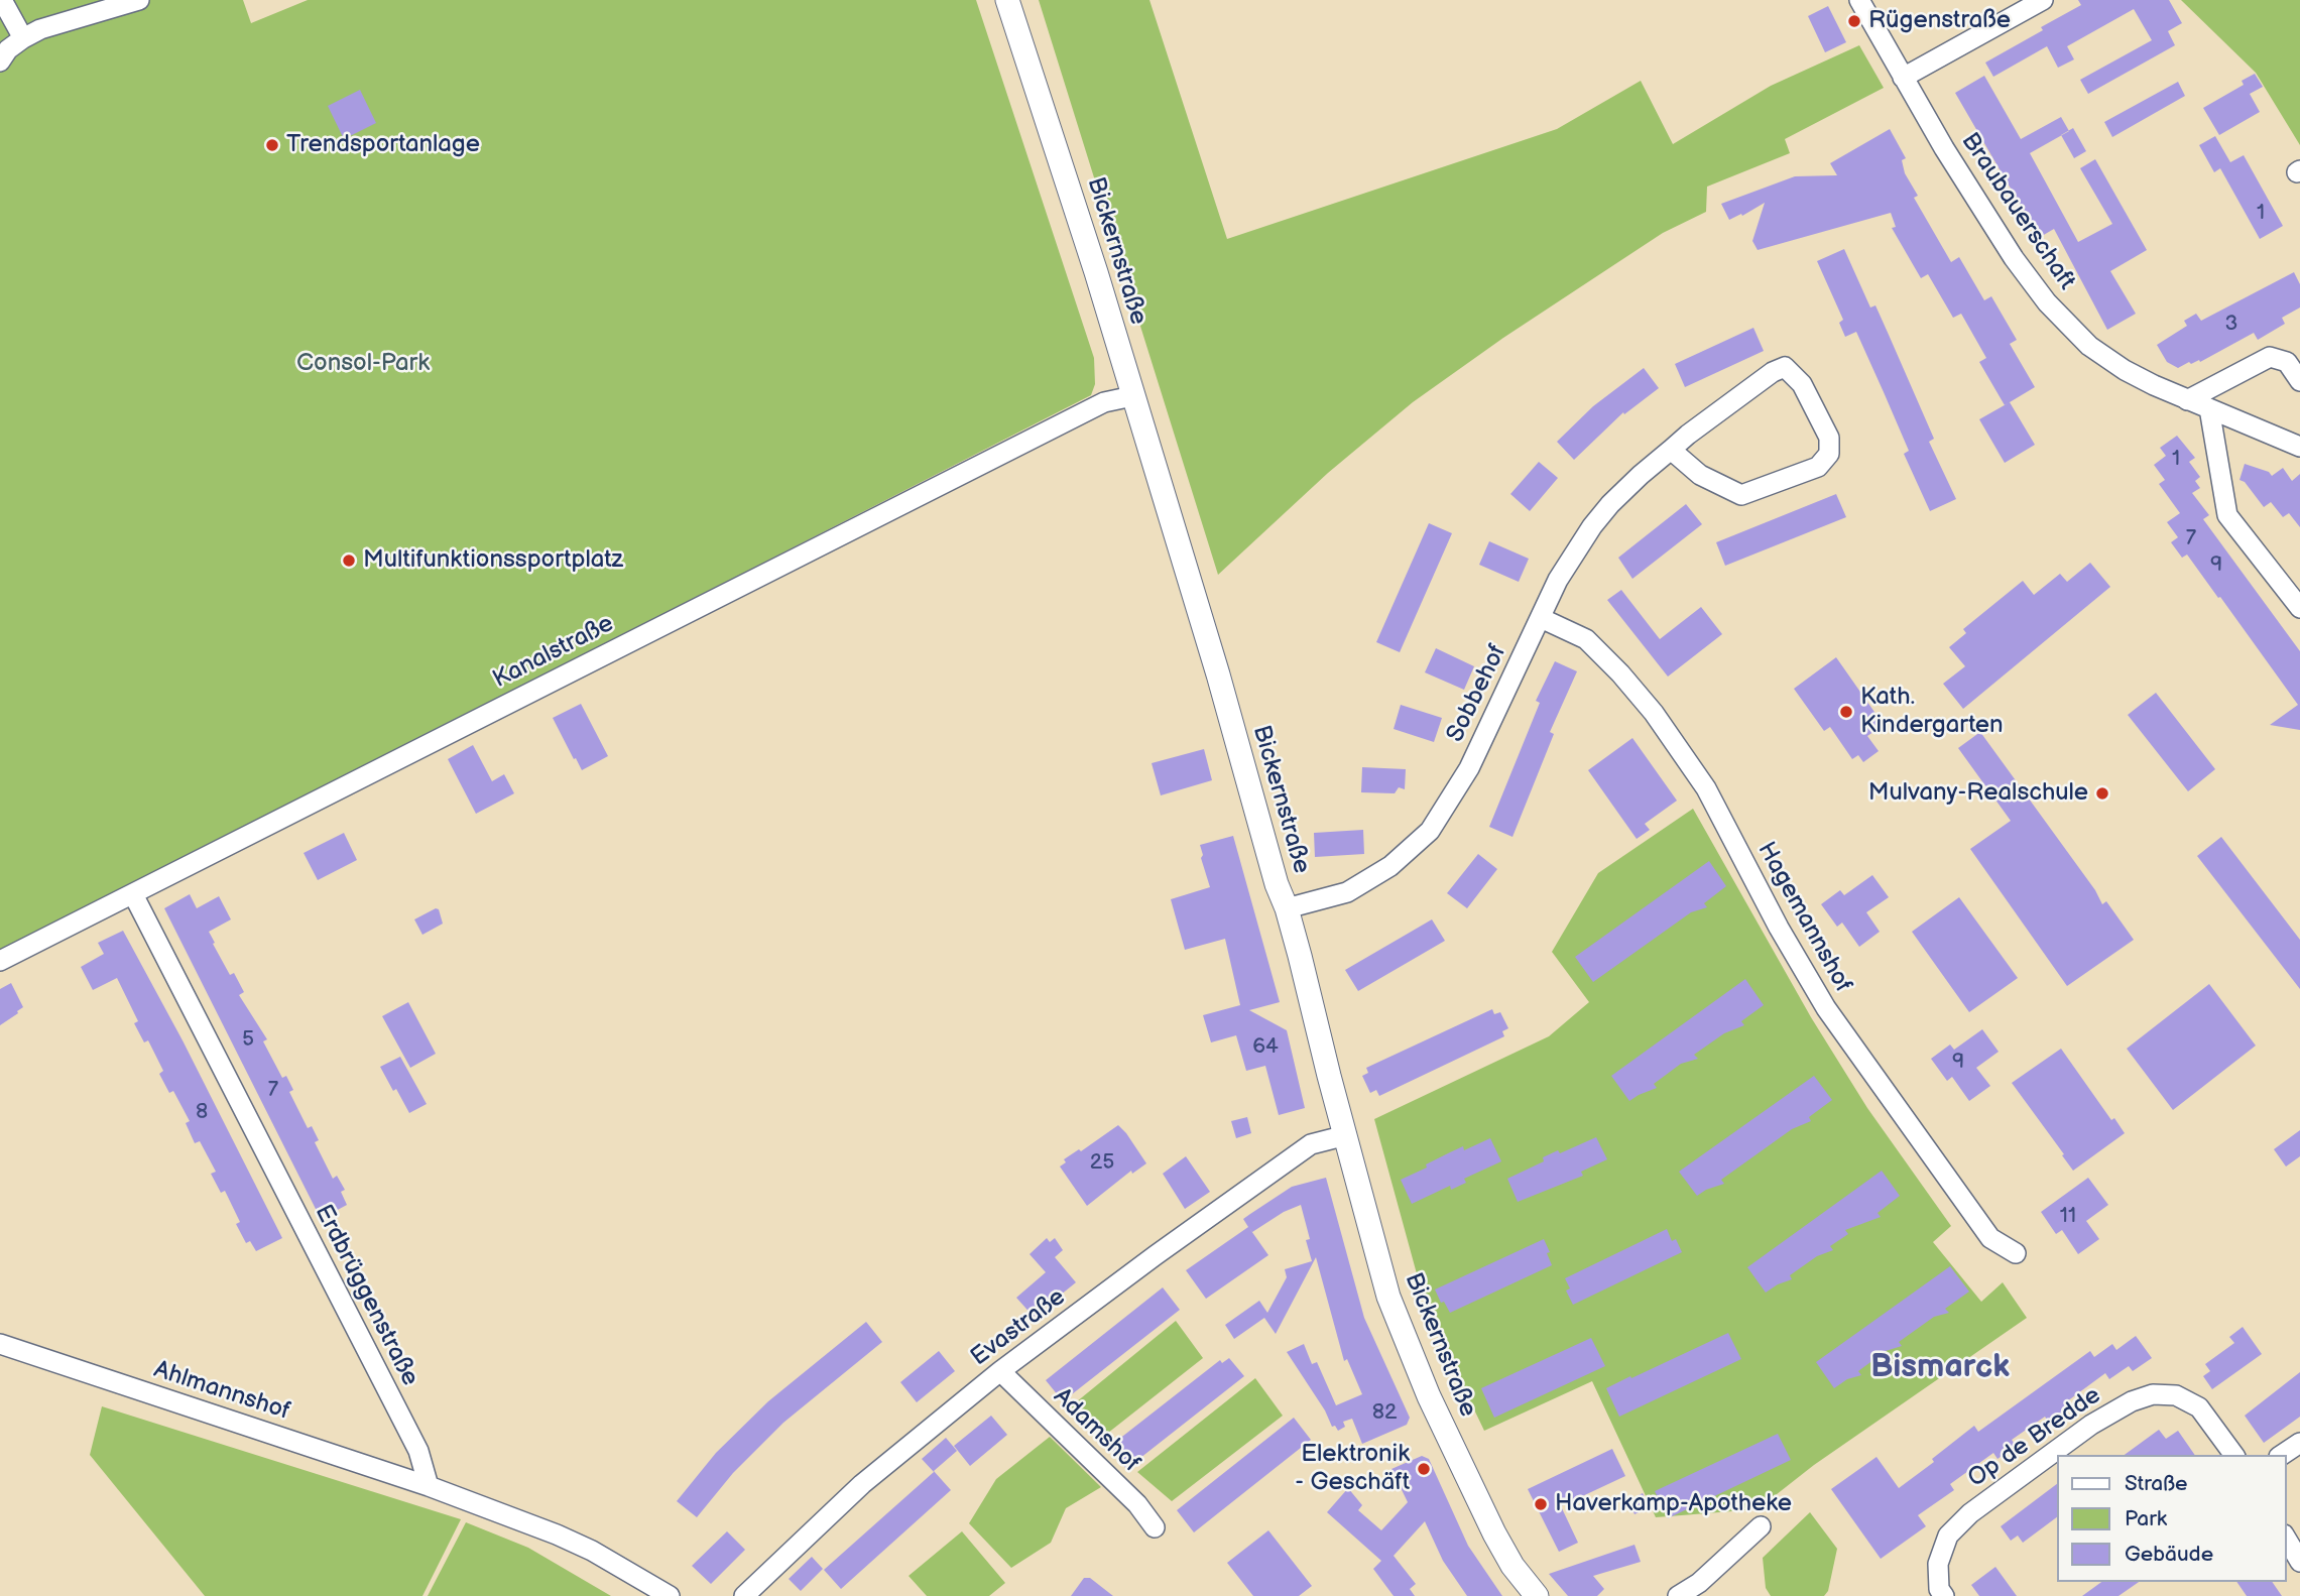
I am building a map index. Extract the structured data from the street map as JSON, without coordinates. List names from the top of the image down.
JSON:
{
  "streets": {
    "street": [
      "Braubauerschaft",
      "Bickernstraße",
      "Kanalstraße",
      "Sobbehof",
      "Hagemannshof",
      "Erdbrüggenstraße",
      "Evastraße",
      "Ahlmannshof",
      "Adamshof",
      "Op de Bredde"
    ]
  },
  "crossings": [
    ["Bickernstraße", "Kanalstraße"],
    ["Bickernstraße", "Sobbehof"],
    ["Bickernstraße", "Evastraße"],
    ["Kanalstraße", "Erdbrüggenstraße"],
    ["Sobbehof", "Hagemannshof"],
    ["Erdbrüggenstraße", "Ahlmannshof"],
    ["Evastraße", "Adamshof"]
  ],
  "districts": ["Bismarck"],
  "parks": ["Consol-Park"],
  "places": [
    "Rügenstraße",
    "Trendsportanlage",
    "Multifunktionssportplatz",
    "Kath. Kindergarten",
    "Mulvany-Realschule",
    "Elektronik - Geschäft",
    "Haverkamp-Apotheke"
  ],
  "house_numbers": [
    "1",
    "3",
    "1",
    "7",
    "9",
    "5",
    "64",
    "9",
    "7",
    "8",
    "25",
    "11",
    "82"
  ],
  "legend": ["Straße", "Park", "Gebäude"]
}
